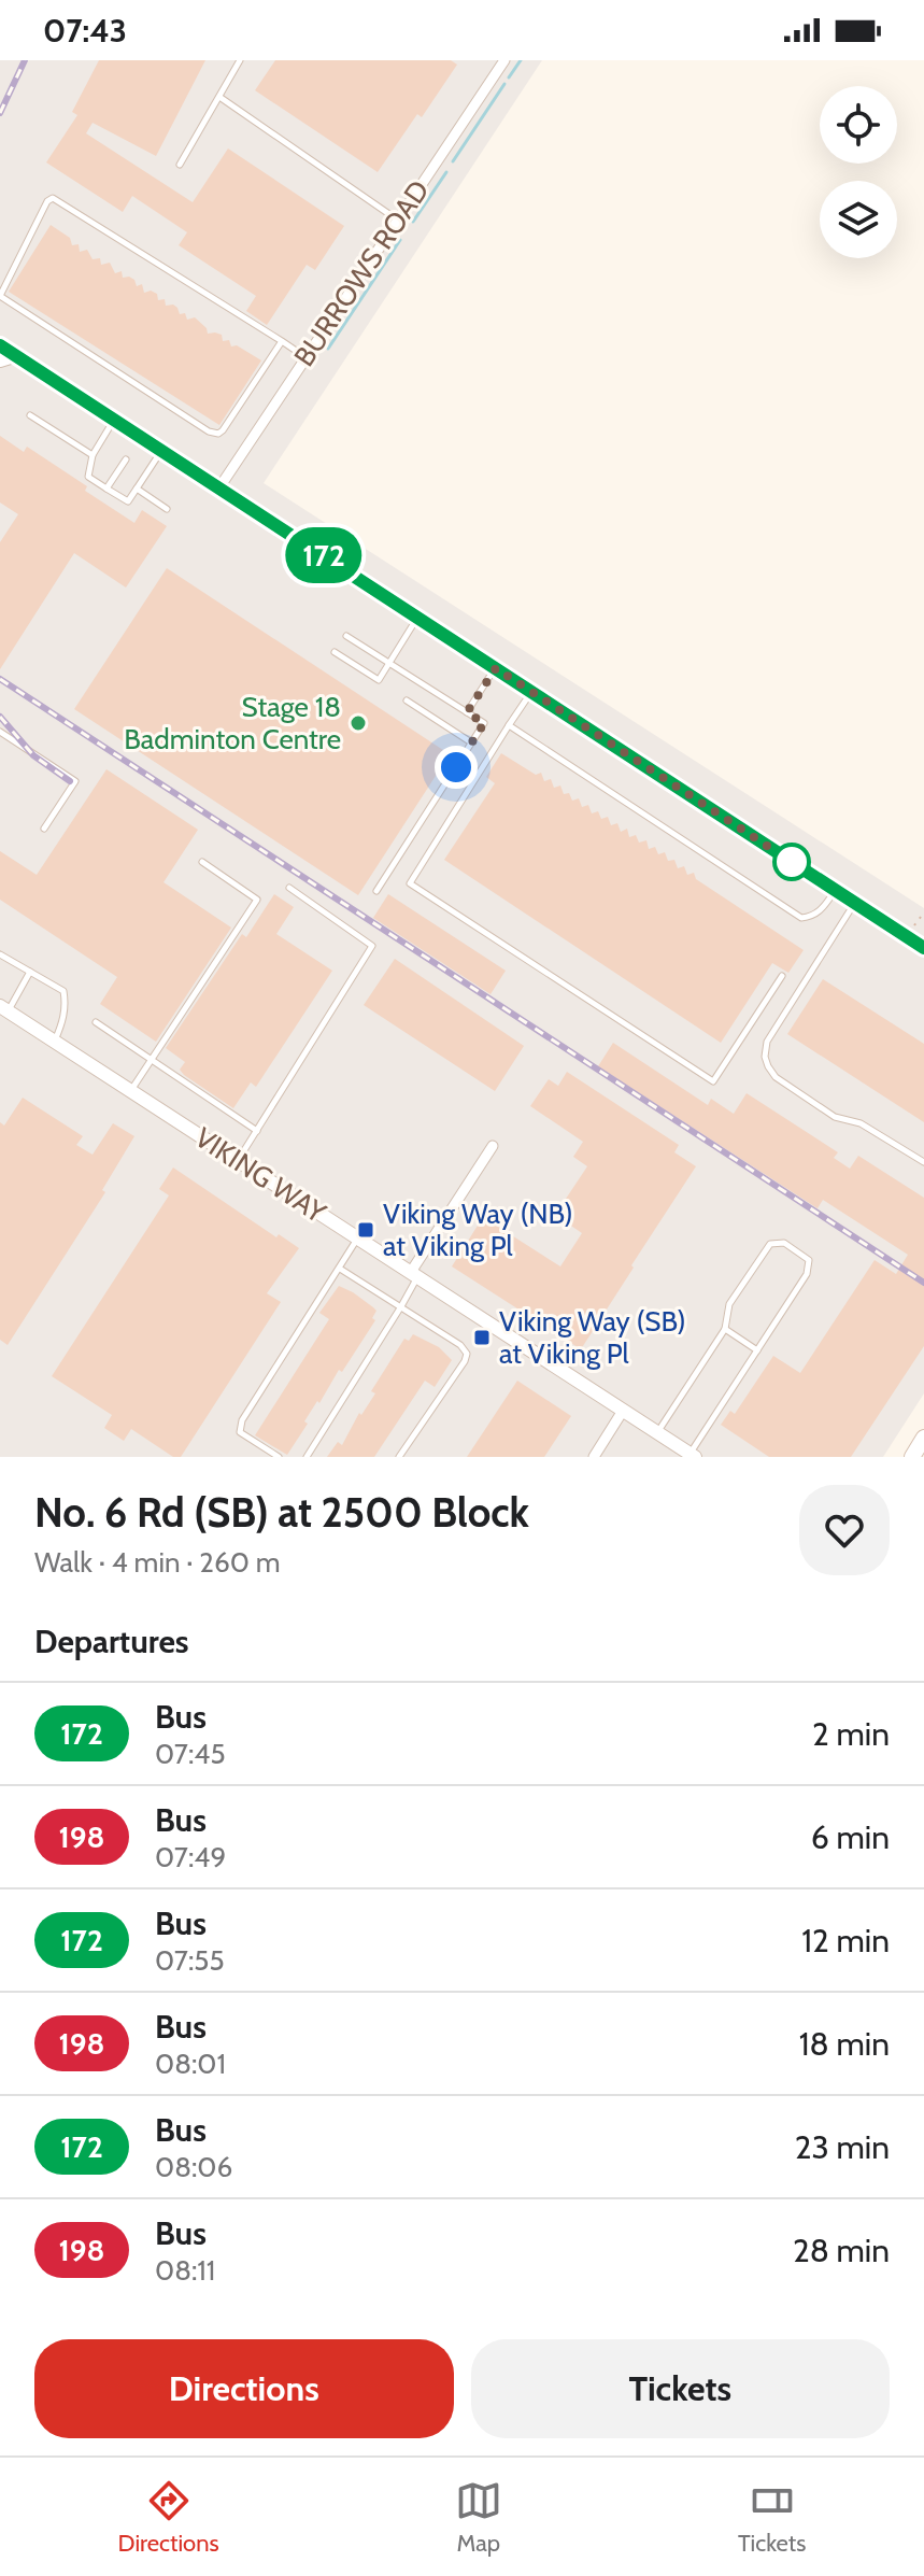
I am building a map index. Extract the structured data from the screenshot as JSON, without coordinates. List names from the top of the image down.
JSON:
{
  "streets": {
    "street": ["BURROWS ROAD", "VIKING WAY"]
  },
  "places": {
    "other": ["Stage 18 Badminton Centre"],
    "transit": ["Viking Way (NB) at Viking Pl", "Viking Way (SB) at Viking Pl"]
  },
  "lines": ["bus line 172"],
  "page": {
    "status": "07:43",
    "on_map": "172",
    "heading": [
      ["No. 6 Rd (SB) at 2500 Block", "Walk · 4 min · 260 m"],
      "Departures"
    ],
    "list": [
      {
        "mark": "172",
        "name": "Bus",
        "note": "07:45",
        "value": "2 min"
      },
      {
        "mark": "198",
        "name": "Bus",
        "note": "07:49",
        "value": "6 min"
      },
      {
        "mark": "172",
        "name": "Bus",
        "note": "07:55",
        "value": "12 min"
      },
      {
        "mark": "198",
        "name": "Bus",
        "note": "08:01",
        "value": "18 min"
      },
      {
        "mark": "172",
        "name": "Bus",
        "note": "08:06",
        "value": "23 min"
      },
      {
        "mark": "198",
        "name": "Bus",
        "note": "08:11",
        "value": "28 min"
      }
    ],
    "buttons": ["Directions", "Tickets"],
    "tabs": ["Directions", "Map", "Tickets"]
  }
}
